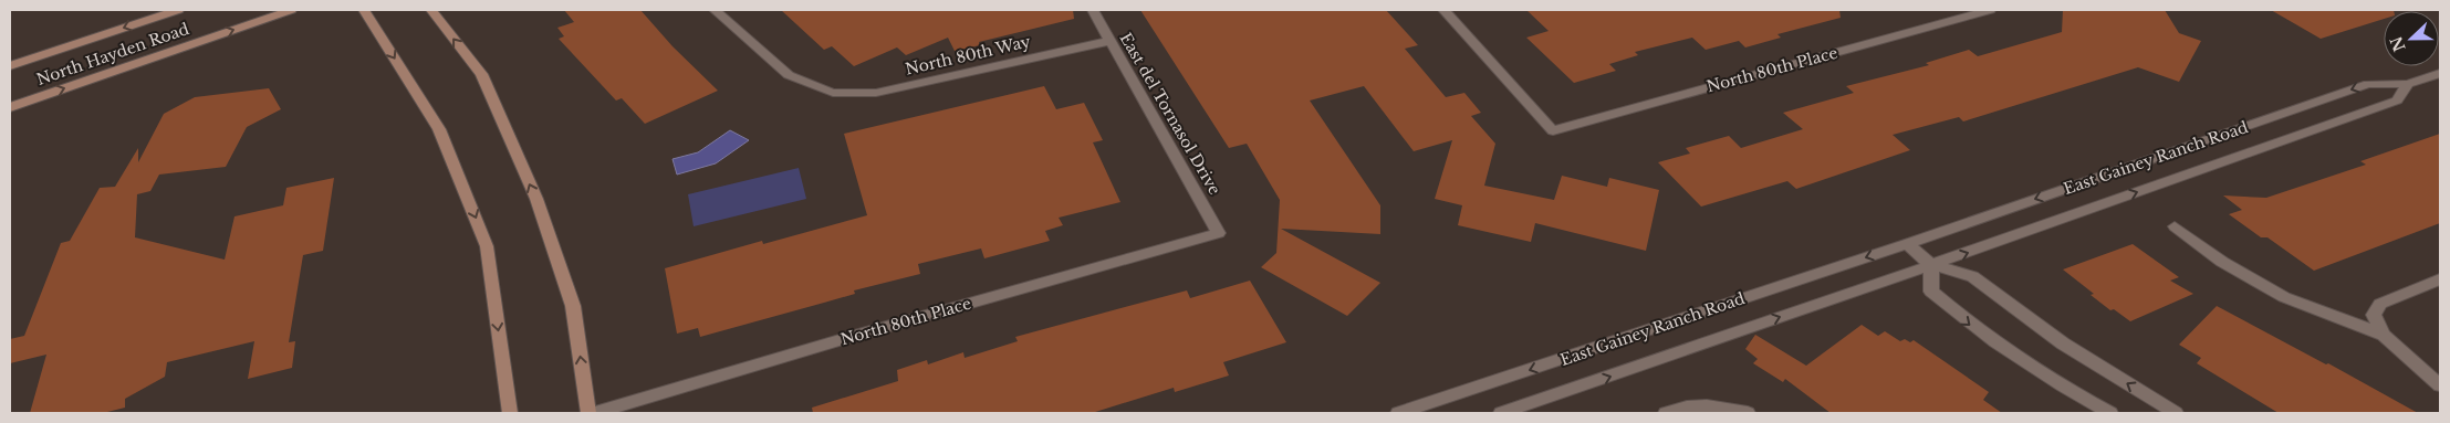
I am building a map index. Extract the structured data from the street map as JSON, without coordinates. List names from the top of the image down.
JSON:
{
  "streets": {
    "main road": ["North Hayden Road"],
    "street": [
      "North 80th Way",
      "North 80th Place",
      "East del Tornasol Drive",
      "East Gainey Ranch Road"
    ]
  },
  "crossings": [
    ["North 80th Way", "East del Tornasol Drive"],
    ["North 80th Place", "East del Tornasol Drive"]
  ],
  "north": "left"
}
